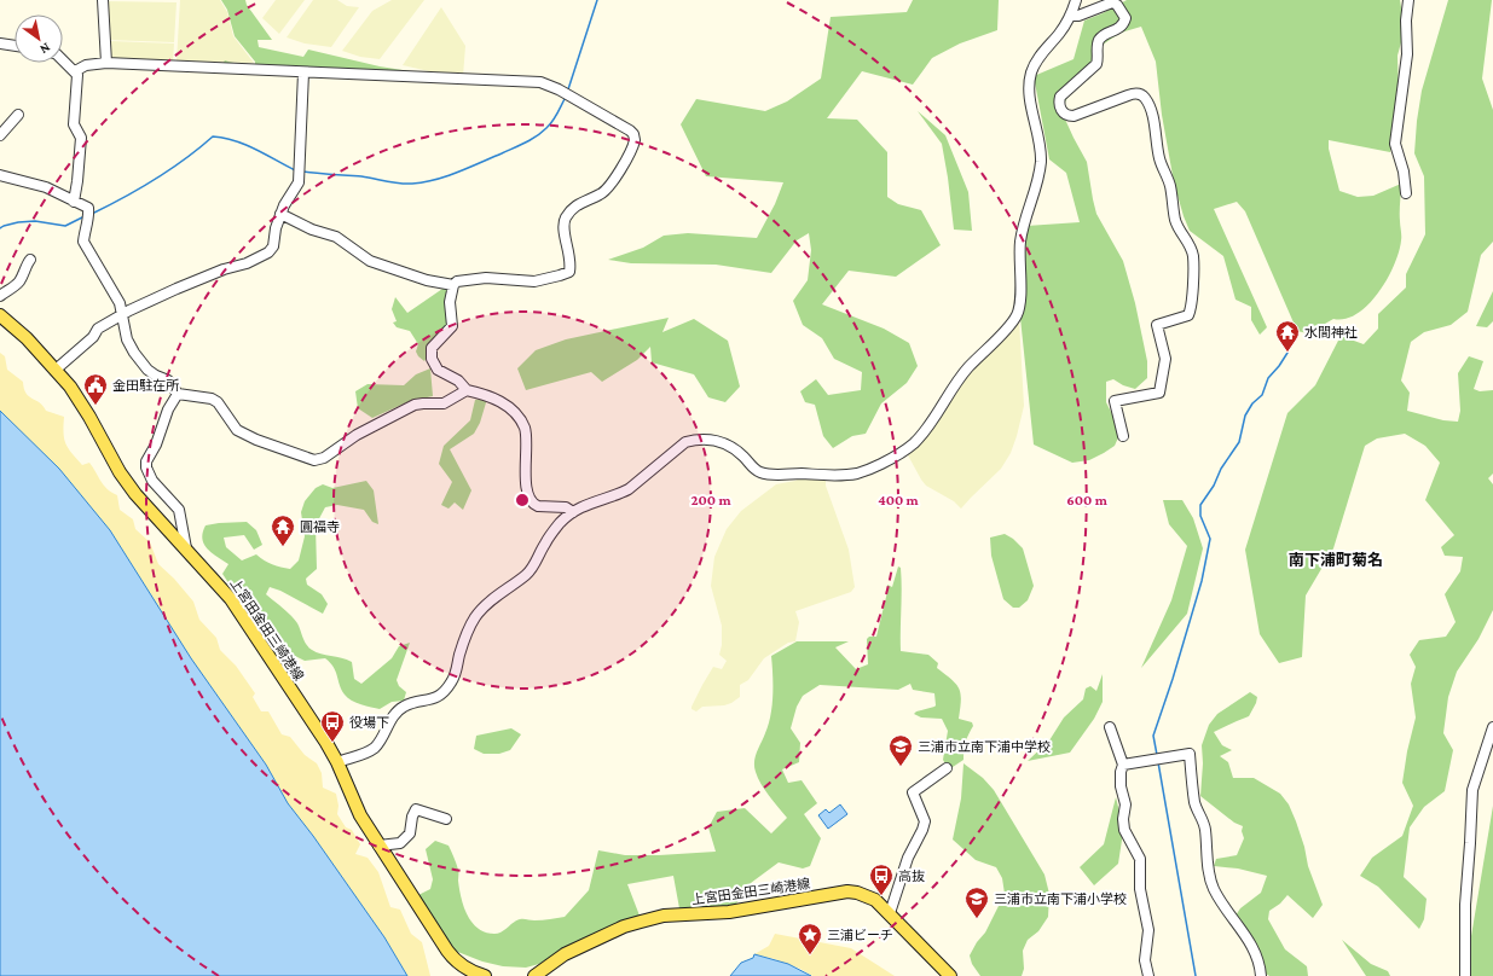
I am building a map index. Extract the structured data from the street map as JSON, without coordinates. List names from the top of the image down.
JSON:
{
  "streets": {
    "main road": ["上宮田金田三崎港線"]
  },
  "districts": ["南下浦町菊名"],
  "places": {
    "temple": ["水間神社", "圓福寺"],
    "public building": ["金田駐在所"],
    "bus stop": ["役場下", "高抜"],
    "school or university": ["三浦市立南下浦中学校", "三浦市立南下浦小学校"],
    "place": ["三浦ビーチ"]
  },
  "north": "bottom right",
  "rings": ["200 m", "400 m", "600 m"]
}
